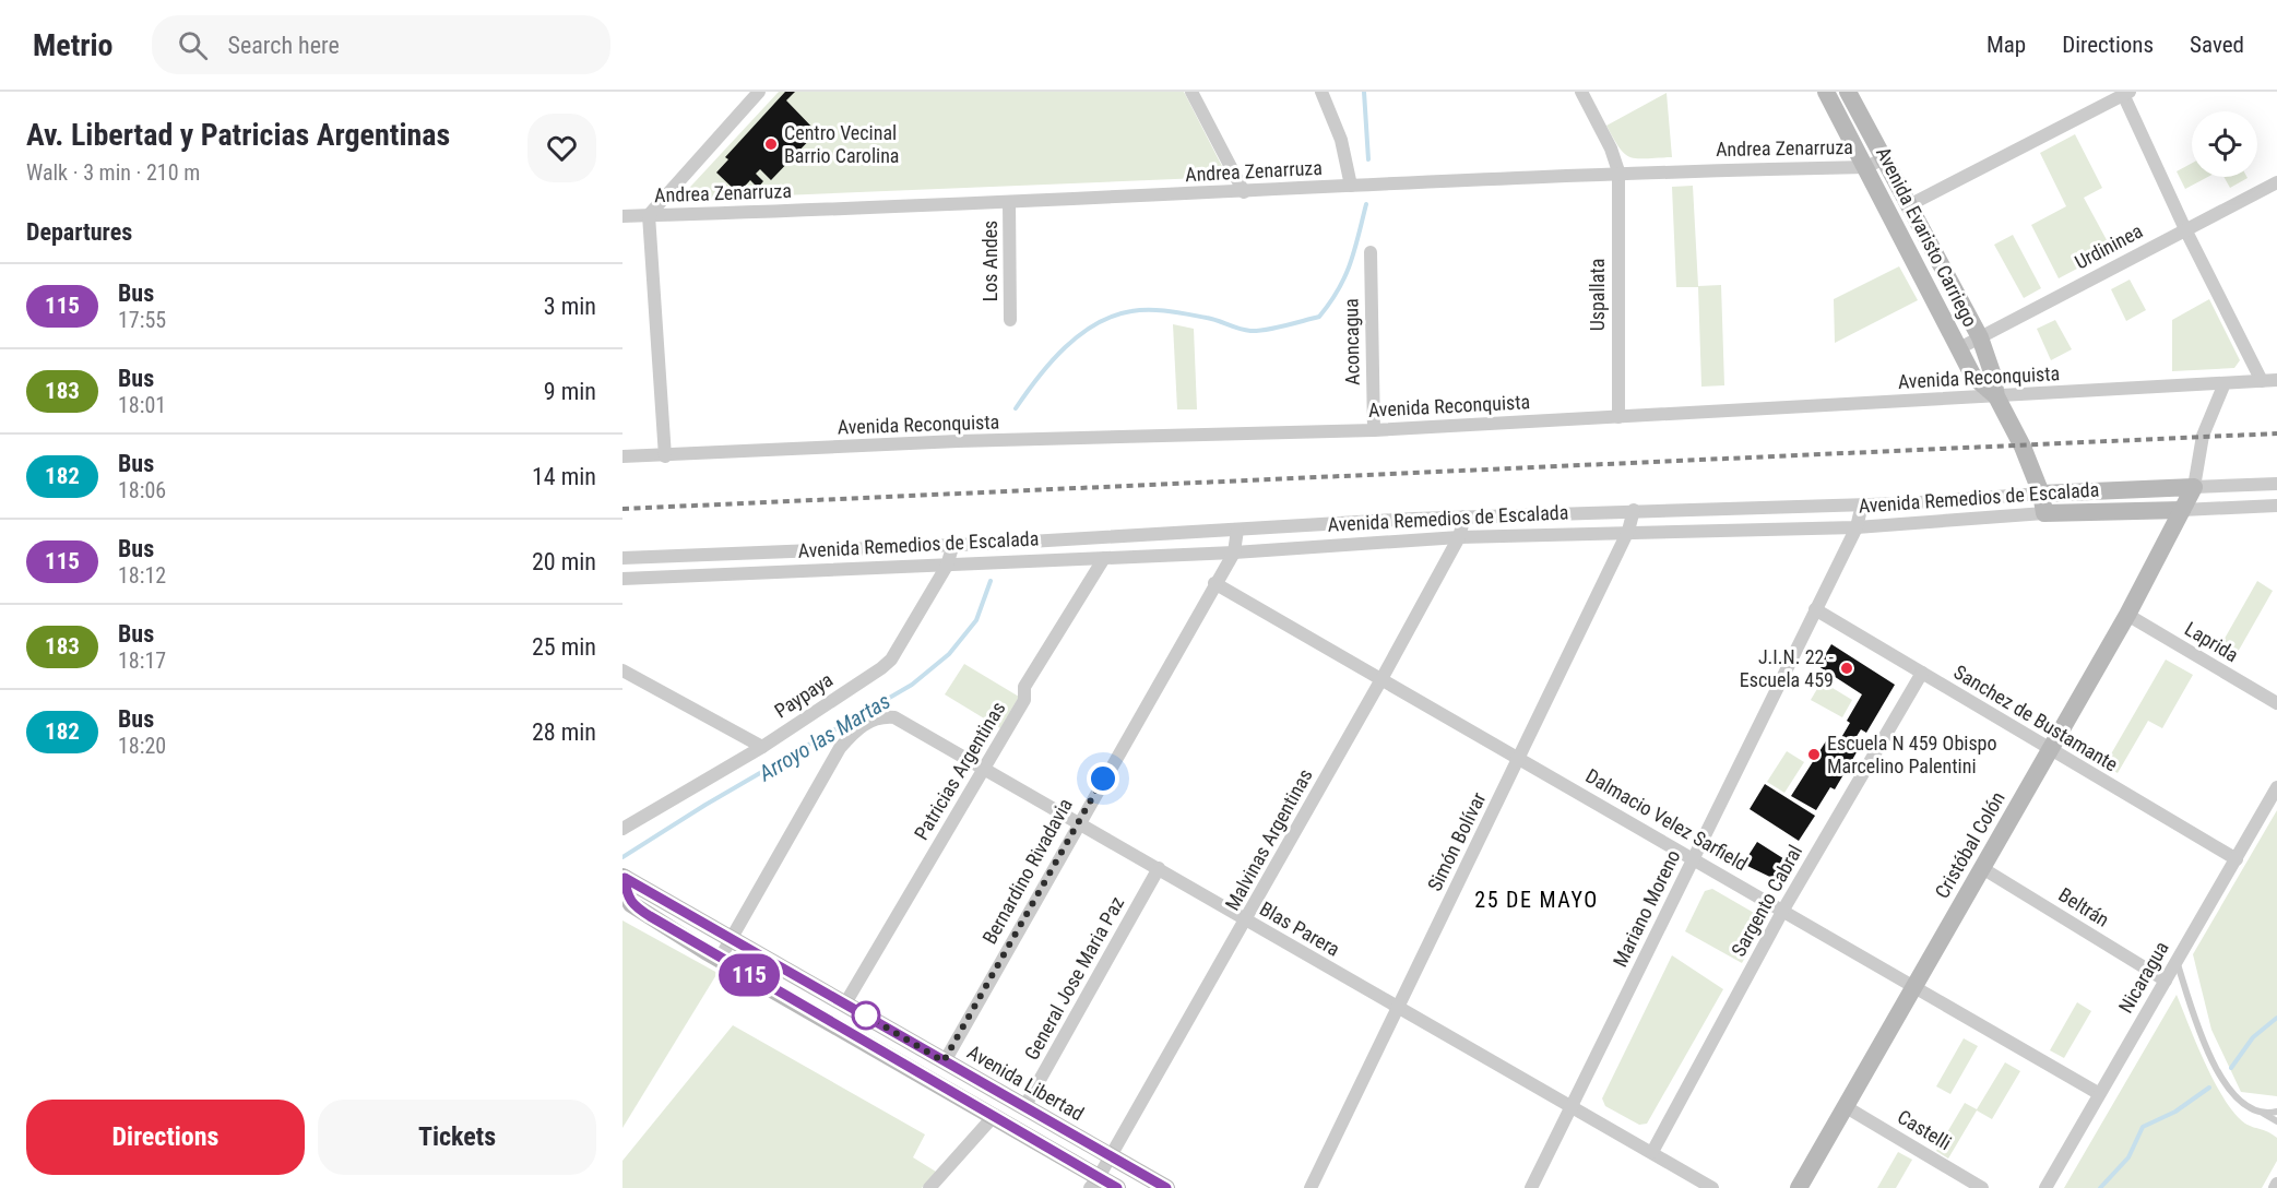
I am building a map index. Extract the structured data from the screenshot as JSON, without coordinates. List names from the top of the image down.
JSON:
{
  "streets": {
    "street": [
      "Andrea Zenarruza",
      "Avenida Evaristo Carriego",
      "Urdininea",
      "Los Andes",
      "Uspallata",
      "Aconcagua",
      "Avenida Reconquista",
      "Avenida Remedios de Escalada",
      "Laprida",
      "Paypaya",
      "Sanchez de Bustamante",
      "Patricias Argentinas",
      "Dalmacio Velez Sarfield",
      "Malvinas Argentinas",
      "Simón Bolívar",
      "Cristóbal Colón",
      "Bernardino Rivadavia",
      "Sargento Cabral",
      "Beltrán",
      "Mariano Moreno",
      "Blas Parera",
      "Nicaragua",
      "General Jose Maria Paz",
      "Avenida Libertad",
      "Castelli"
    ]
  },
  "crossings": [
    ["Andrea Zenarruza", "Avenida Evaristo Carriego"],
    ["Andrea Zenarruza", "Los Andes"],
    ["Andrea Zenarruza", "Uspallata"],
    ["Avenida Evaristo Carriego", "Urdininea"],
    ["Avenida Evaristo Carriego", "Avenida Reconquista"],
    ["Avenida Evaristo Carriego", "Avenida Remedios de Escalada"],
    ["Uspallata", "Avenida Reconquista"],
    ["Aconcagua", "Avenida Reconquista"],
    ["Avenida Remedios de Escalada", "Paypaya"],
    ["Avenida Remedios de Escalada", "Patricias Argentinas"],
    ["Avenida Remedios de Escalada", "Malvinas Argentinas"],
    ["Avenida Remedios de Escalada", "Simón Bolívar"],
    ["Avenida Remedios de Escalada", "Cristóbal Colón"],
    ["Avenida Remedios de Escalada", "Bernardino Rivadavia"],
    ["Avenida Remedios de Escalada", "Mariano Moreno"],
    ["Laprida", "Cristóbal Colón"],
    ["Sanchez de Bustamante", "Cristóbal Colón"],
    ["Sanchez de Bustamante", "Sargento Cabral"],
    ["Sanchez de Bustamante", "Mariano Moreno"],
    ["Sanchez de Bustamante", "Nicaragua"],
    ["Patricias Argentinas", "Blas Parera"],
    ["Patricias Argentinas", "Avenida Libertad"],
    ["Dalmacio Velez Sarfield", "Malvinas Argentinas"],
    ["Dalmacio Velez Sarfield", "Simón Bolívar"],
    ["Dalmacio Velez Sarfield", "Cristóbal Colón"],
    ["Dalmacio Velez Sarfield", "Bernardino Rivadavia"],
    ["Dalmacio Velez Sarfield", "Sargento Cabral"],
    ["Dalmacio Velez Sarfield", "Mariano Moreno"],
    ["Dalmacio Velez Sarfield", "Nicaragua"],
    ["Malvinas Argentinas", "Blas Parera"],
    ["Malvinas Argentinas", "Avenida Libertad"],
    ["Simón Bolívar", "Blas Parera"],
    ["Cristóbal Colón", "Beltrán"],
    ["Cristóbal Colón", "Castelli"],
    ["Bernardino Rivadavia", "Blas Parera"],
    ["Bernardino Rivadavia", "Avenida Libertad"],
    ["Sargento Cabral", "Blas Parera"],
    ["Beltrán", "Nicaragua"],
    ["Mariano Moreno", "Blas Parera"],
    ["Blas Parera", "General Jose Maria Paz"],
    ["Blas Parera", "Avenida Libertad"],
    ["General Jose Maria Paz", "Avenida Libertad"]
  ],
  "districts": ["25 DE MAYO"],
  "water": ["Arroyo las Martas"],
  "places": ["Centro Vecinal Barrio Carolina", "J.I.N. 22 - Escuela 459", "Escuela N 459 Obispo Marcelino Palentini"],
  "lines": ["bus line 115"],
  "page": {
    "header": "Metrio",
    "search": "Search here",
    "nav": ["Map", "Directions", "Saved"],
    "heading": [
      ["Av. Libertad y Patricias Argentinas", "Walk · 3 min · 210 m"],
      "Departures"
    ],
    "on_map": "115",
    "list": [
      {
        "mark": "115",
        "name": "Bus",
        "note": "17:55",
        "value": "3 min"
      },
      {
        "mark": "183",
        "name": "Bus",
        "note": "18:01",
        "value": "9 min"
      },
      {
        "mark": "182",
        "name": "Bus",
        "note": "18:06",
        "value": "14 min"
      },
      {
        "mark": "115",
        "name": "Bus",
        "note": "18:12",
        "value": "20 min"
      },
      {
        "mark": "183",
        "name": "Bus",
        "note": "18:17",
        "value": "25 min"
      },
      {
        "mark": "182",
        "name": "Bus",
        "note": "18:20",
        "value": "28 min"
      }
    ],
    "buttons": ["Directions", "Tickets"]
  }
}
